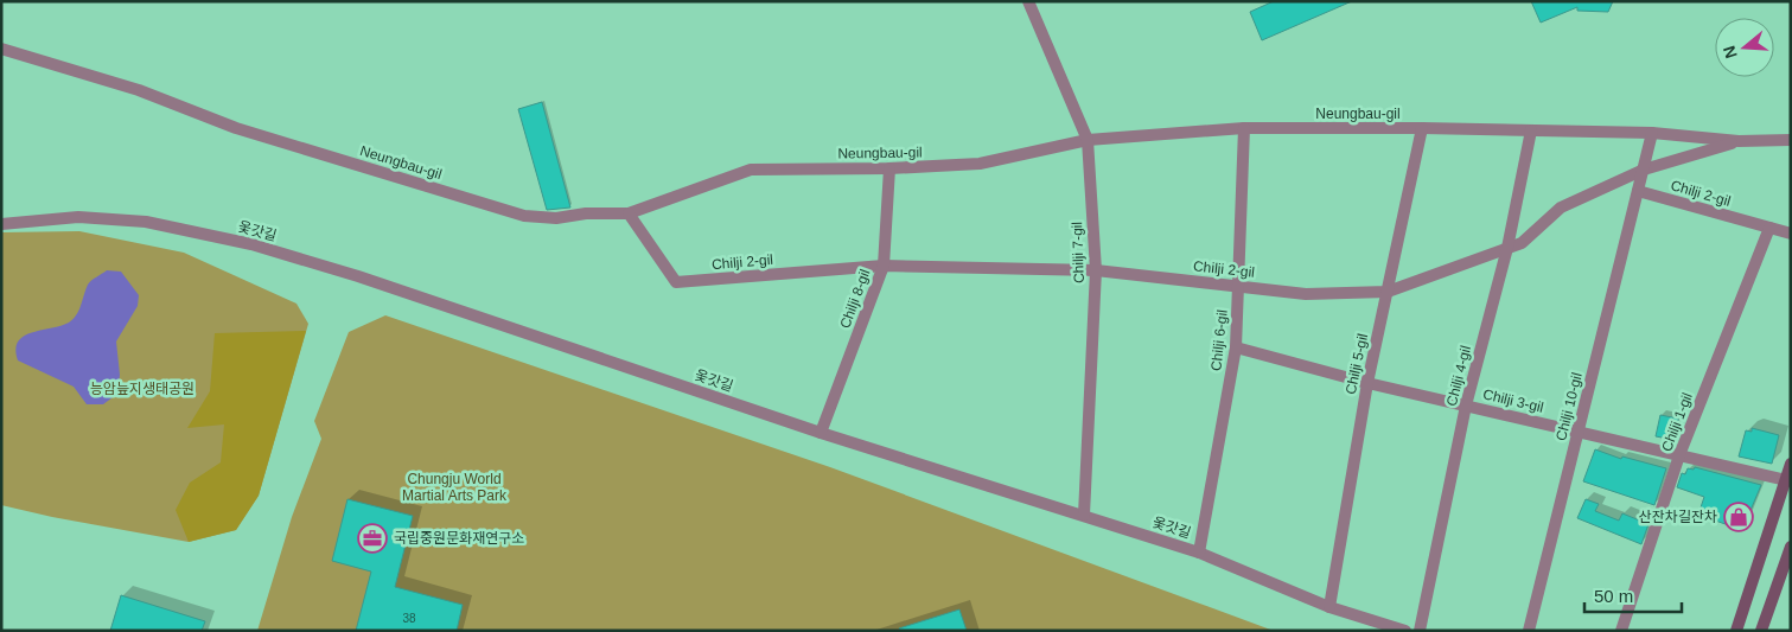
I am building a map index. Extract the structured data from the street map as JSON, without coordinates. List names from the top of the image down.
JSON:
{
  "streets": {
    "street": [
      "Neungbau-gil",
      "Chilji 2-gil",
      "옻갓길",
      "Chilji 7-gil",
      "Chilji 8-gil",
      "Chilji 6-gil",
      "Chilji 5-gil",
      "Chilji 4-gil",
      "Chilji 3-gil",
      "Chilji 10-gil",
      "Chilji 1-gil"
    ]
  },
  "crossings": [
    ["Neungbau-gil", "Chilji 2-gil"],
    ["Neungbau-gil", "Chilji 7-gil"],
    ["Neungbau-gil", "Chilji 8-gil"],
    ["Neungbau-gil", "Chilji 6-gil"],
    ["Neungbau-gil", "Chilji 5-gil"],
    ["Neungbau-gil", "Chilji 4-gil"],
    ["Chilji 2-gil", "Chilji 7-gil"],
    ["Chilji 2-gil", "Chilji 8-gil"],
    ["Chilji 2-gil", "Chilji 6-gil"],
    ["Chilji 2-gil", "Chilji 5-gil"],
    ["Chilji 2-gil", "Chilji 4-gil"],
    ["Chilji 2-gil", "Chilji 10-gil"],
    ["Chilji 2-gil", "Chilji 1-gil"],
    ["옻갓길", "Chilji 7-gil"],
    ["옻갓길", "Chilji 8-gil"],
    ["옻갓길", "Chilji 6-gil"],
    ["옻갓길", "Chilji 5-gil"],
    ["Chilji 6-gil", "Chilji 3-gil"],
    ["Chilji 5-gil", "Chilji 3-gil"],
    ["Chilji 4-gil", "Chilji 3-gil"],
    ["Chilji 3-gil", "Chilji 10-gil"],
    ["Chilji 3-gil", "Chilji 1-gil"]
  ],
  "parks": ["능암늪지생태공원", "Chungju World Martial Arts Park"],
  "places": {
    "shop": ["산잔차길잔차"],
    "office": ["국립중원문화재연구소"]
  },
  "house_numbers": ["38"],
  "scale_bar": "50 m",
  "north": "left"
}
